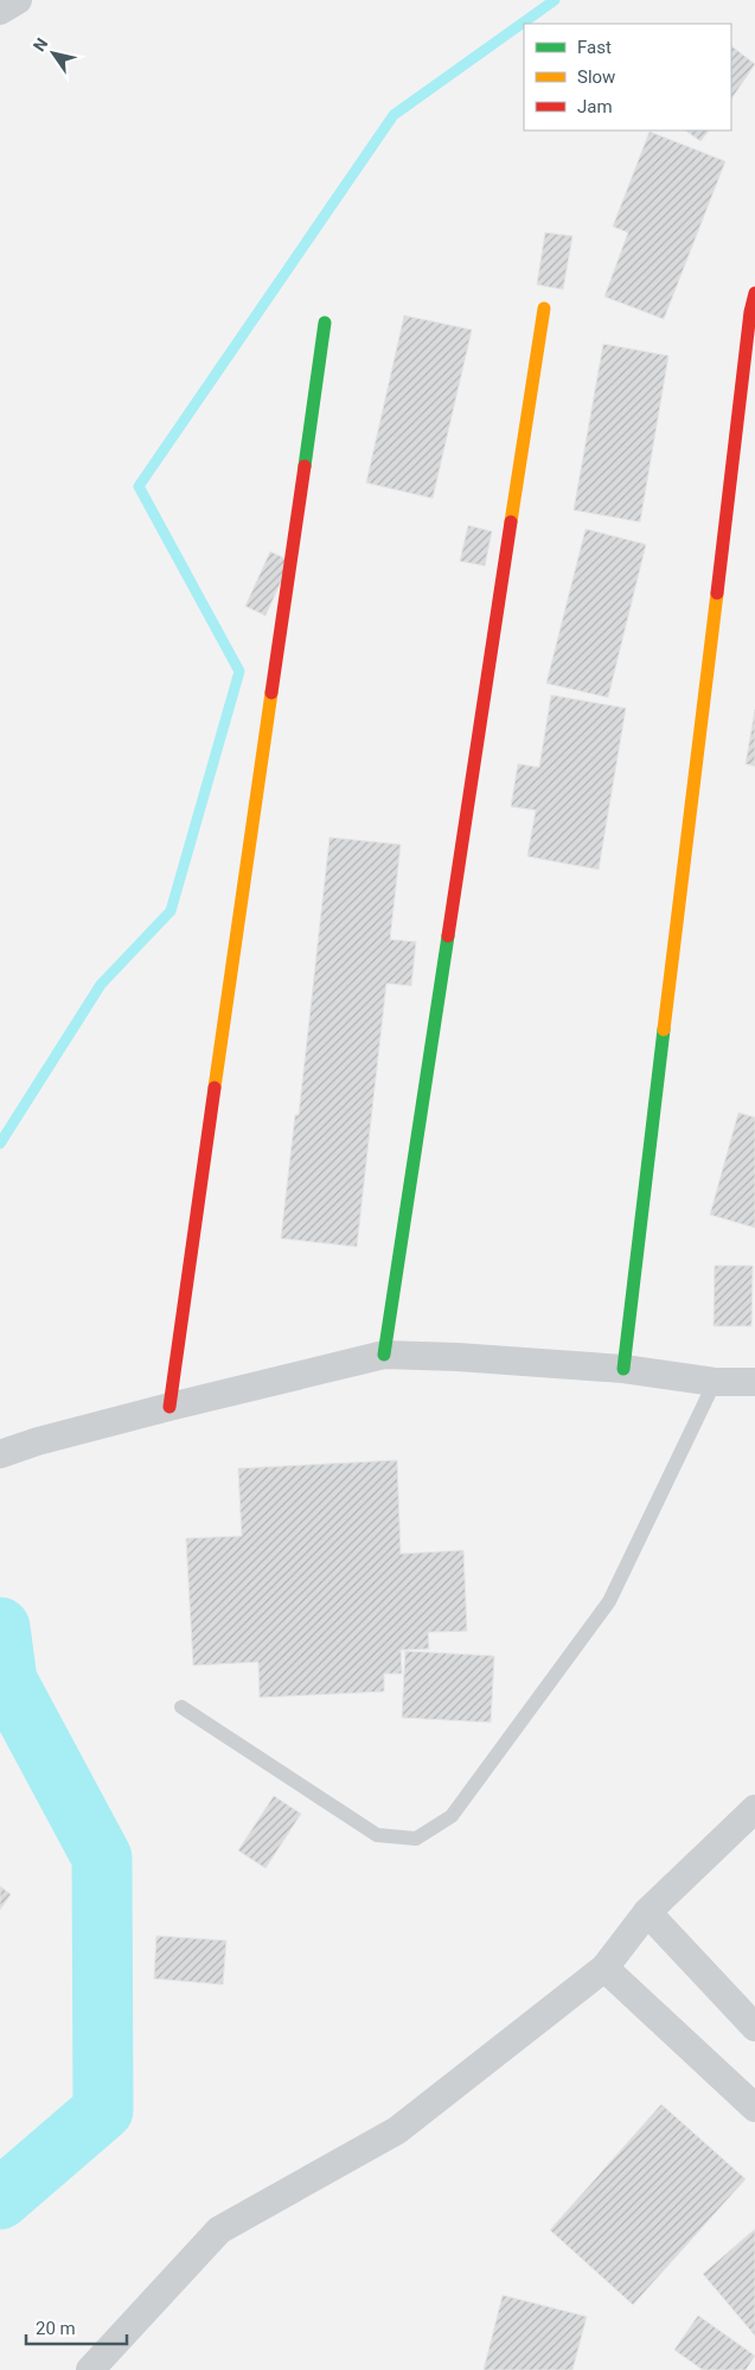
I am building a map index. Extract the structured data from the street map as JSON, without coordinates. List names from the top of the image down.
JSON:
{
  "legend": ["Fast", "Slow", "Jam"],
  "scale_bar": "20 m",
  "north": "top left"
}
